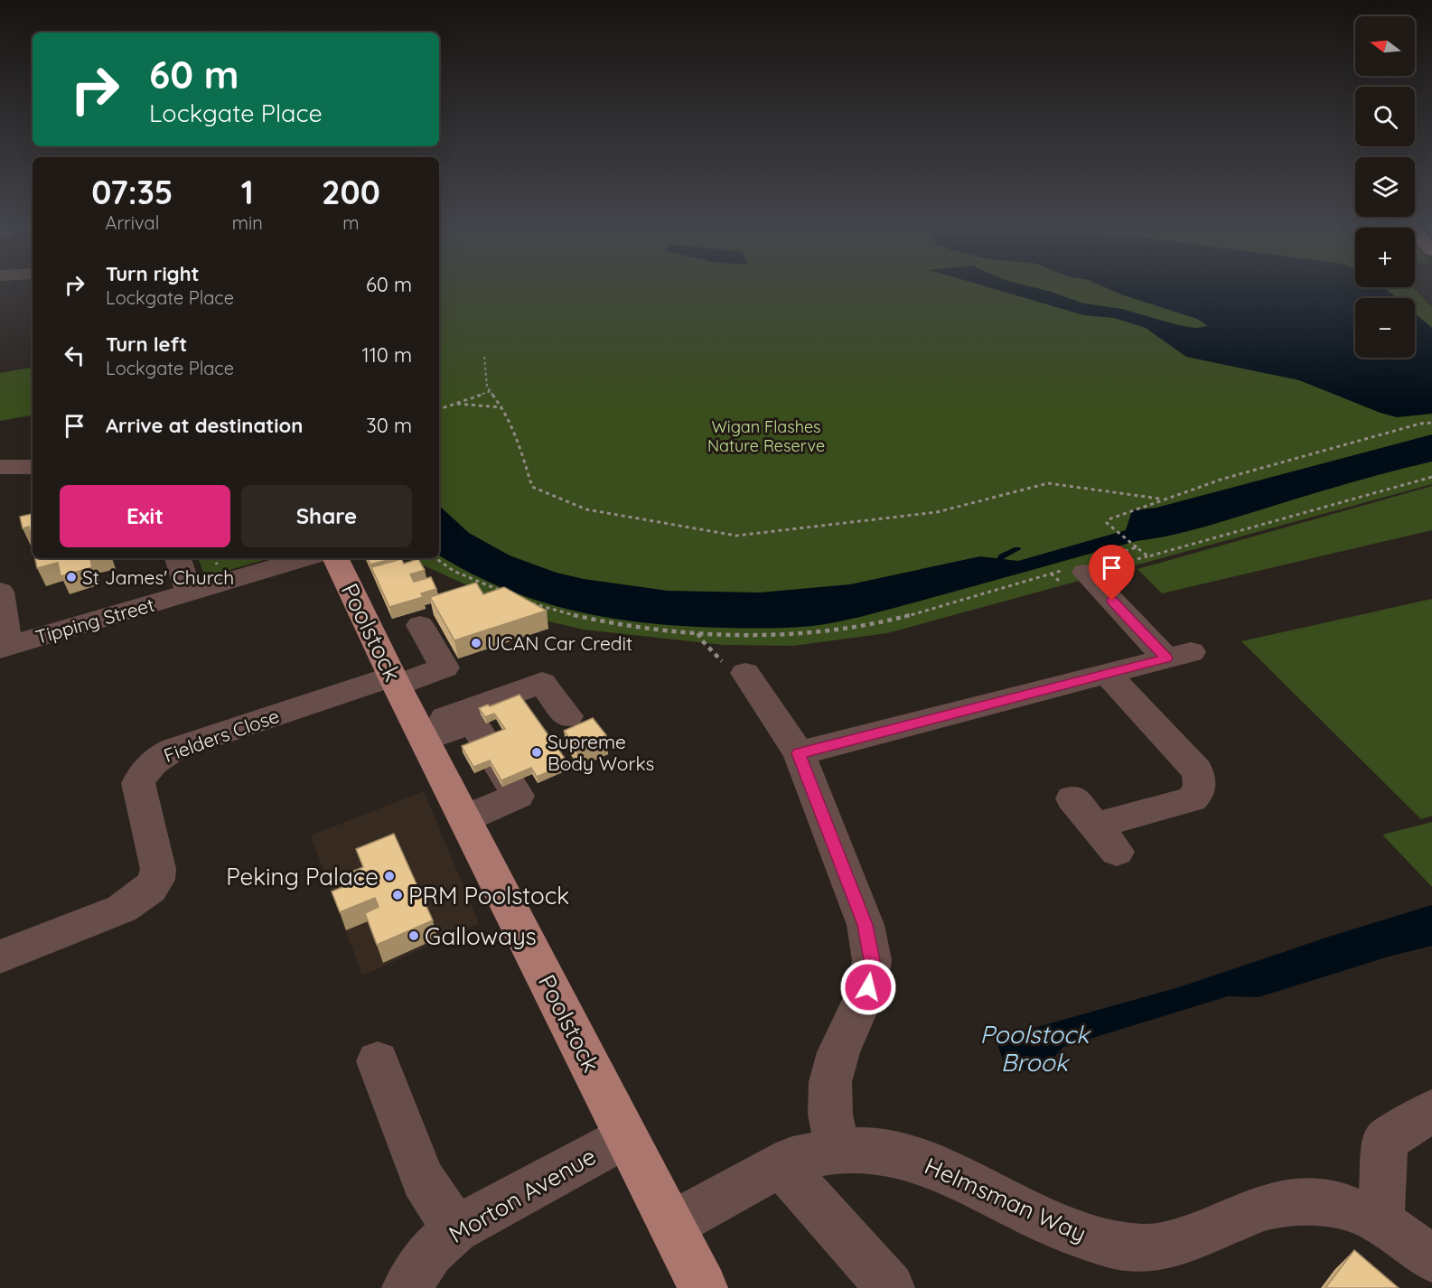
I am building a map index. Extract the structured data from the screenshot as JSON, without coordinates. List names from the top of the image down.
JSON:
{
  "streets": {
    "main road": ["Poolstock"],
    "street": [
      "Tipping Street",
      "Fielders Close",
      "Morton Avenue",
      "Helmsman Way"
    ]
  },
  "crossings": [
    ["Poolstock", "Fielders Close"],
    ["Poolstock", "Morton Avenue"],
    ["Poolstock", "Helmsman Way"]
  ],
  "water": ["Poolstock Brook"],
  "parks": ["Wigan Flashes Nature Reserve"],
  "places": [
    "St James' Church",
    "UCAN Car Credit",
    "Supreme Body Works",
    "Peking Palace",
    "PRM Poolstock",
    "Galloways"
  ],
  "north": "left",
  "page": {
    "map_buttons": ["+", "−"],
    "turn": ["60 m", "Lockgate Place"],
    "eta": [
      "07:35",
      "Arrival",
      "1",
      "min",
      "200",
      "m"
    ],
    "list": [
      {
        "name": "Turn right",
        "note": "Lockgate Place",
        "value": "60 m"
      },
      {
        "name": "Turn left",
        "note": "Lockgate Place",
        "value": "110 m"
      },
      {
        "name": "Arrive at destination",
        "value": "30 m"
      }
    ],
    "buttons": ["Exit", "Share"]
  }
}
